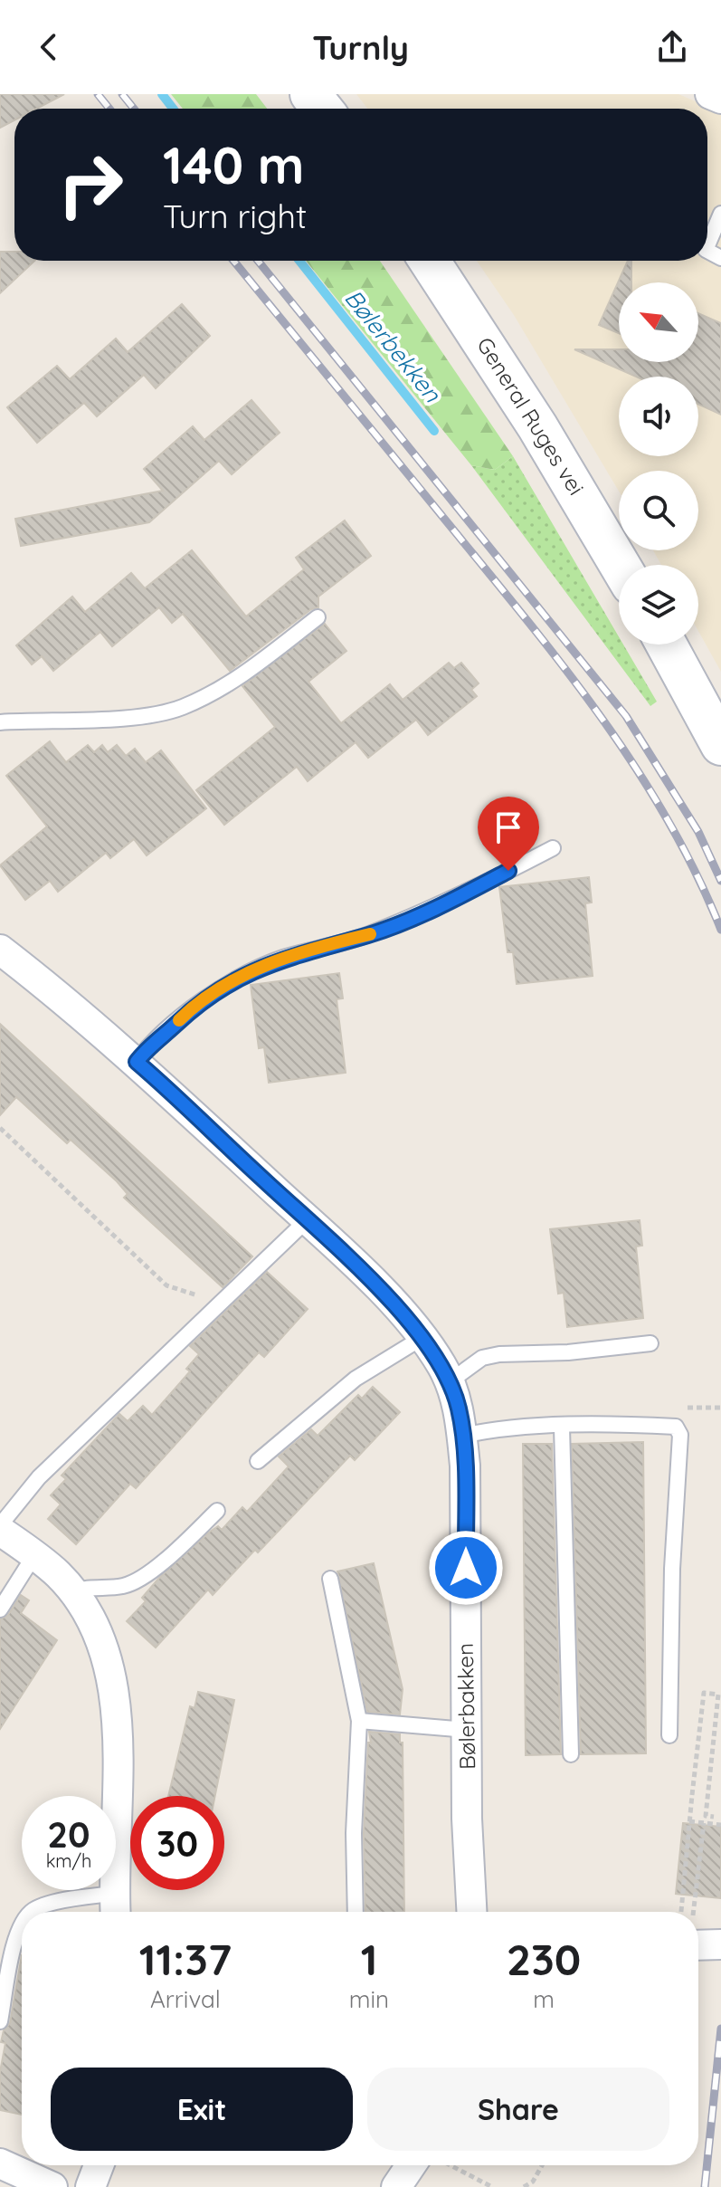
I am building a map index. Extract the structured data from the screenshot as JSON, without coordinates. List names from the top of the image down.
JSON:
{
  "streets": {
    "main road": ["General Ruges vei"],
    "street": ["Bølerbakken"]
  },
  "water": ["Bølerbekken"],
  "north": "top left",
  "page": {
    "header": "Turnly",
    "turn": ["140 m", "Turn right"],
    "speed": "20 km/h",
    "limit": "30",
    "eta": [
      "11:37",
      "Arrival",
      "1",
      "min",
      "230",
      "m"
    ],
    "buttons": ["Exit", "Share"]
  }
}
